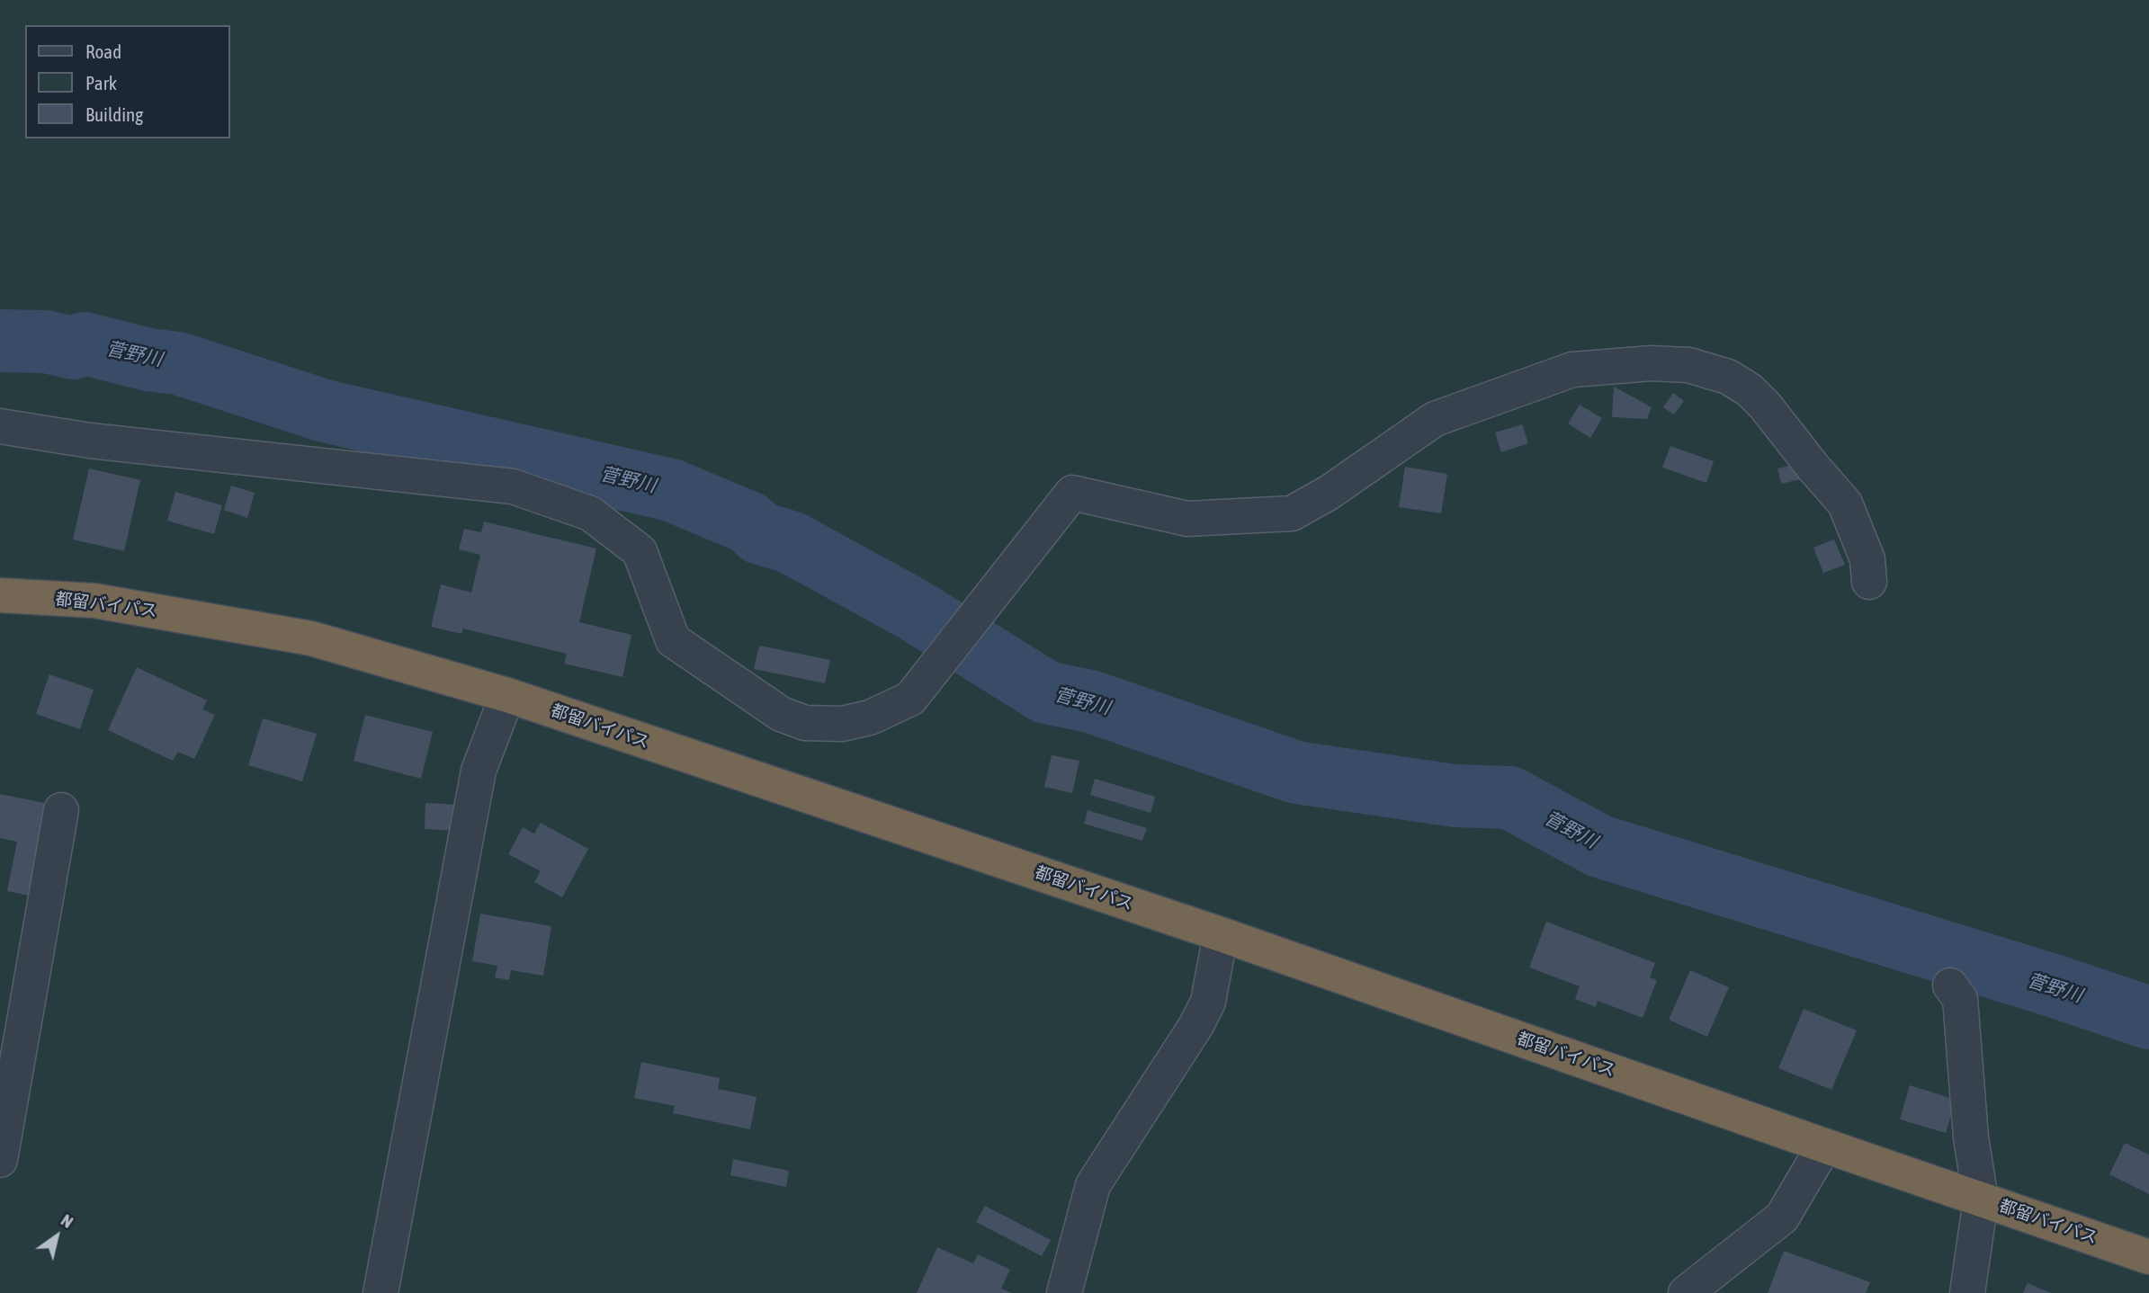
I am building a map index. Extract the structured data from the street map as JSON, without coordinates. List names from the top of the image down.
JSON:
{
  "streets": {
    "highway": ["都留バイパス"]
  },
  "water": ["菅野川"],
  "legend": ["Road", "Park", "Building"],
  "north": "top right"
}
